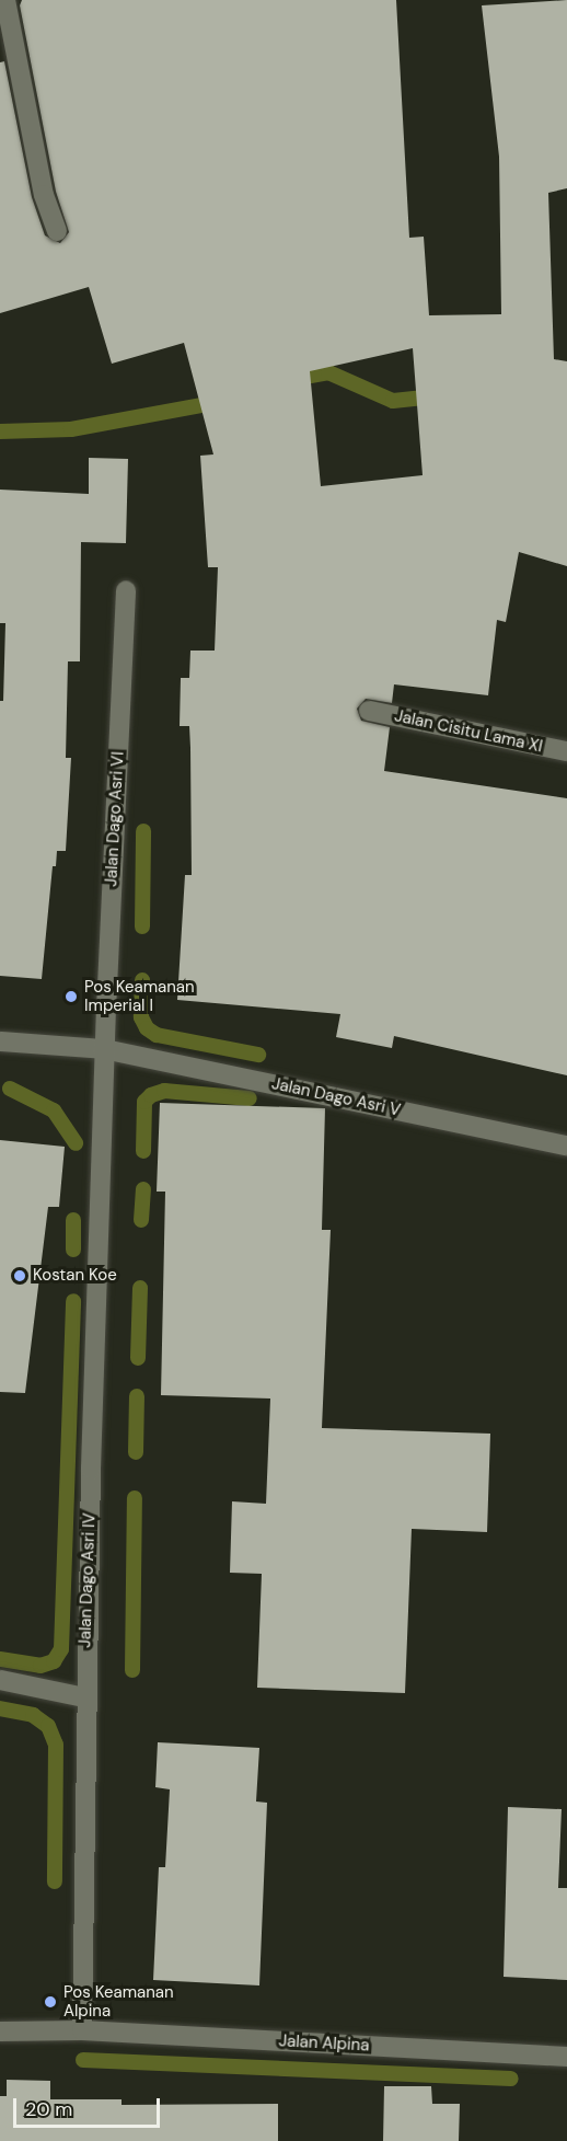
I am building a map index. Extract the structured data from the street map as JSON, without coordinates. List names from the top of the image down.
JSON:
{
  "streets": {
    "street": [
      "Jalan Cisitu Lama XI",
      "Jalan Dago Asri VI",
      "Jalan Dago Asri V",
      "Jalan Dago Asri IV",
      "Jalan Alpina"
    ]
  },
  "crossings": [
    ["Jalan Dago Asri VI", "Jalan Dago Asri V"],
    ["Jalan Dago Asri VI", "Jalan Dago Asri IV"],
    ["Jalan Dago Asri V", "Jalan Dago Asri IV"],
    ["Jalan Dago Asri IV", "Jalan Alpina"]
  ],
  "places": ["Pos Keamanan Imperial I", "Kostan Koe", "Pos Keamanan Alpina"],
  "scale_bar": "20 m"
}
